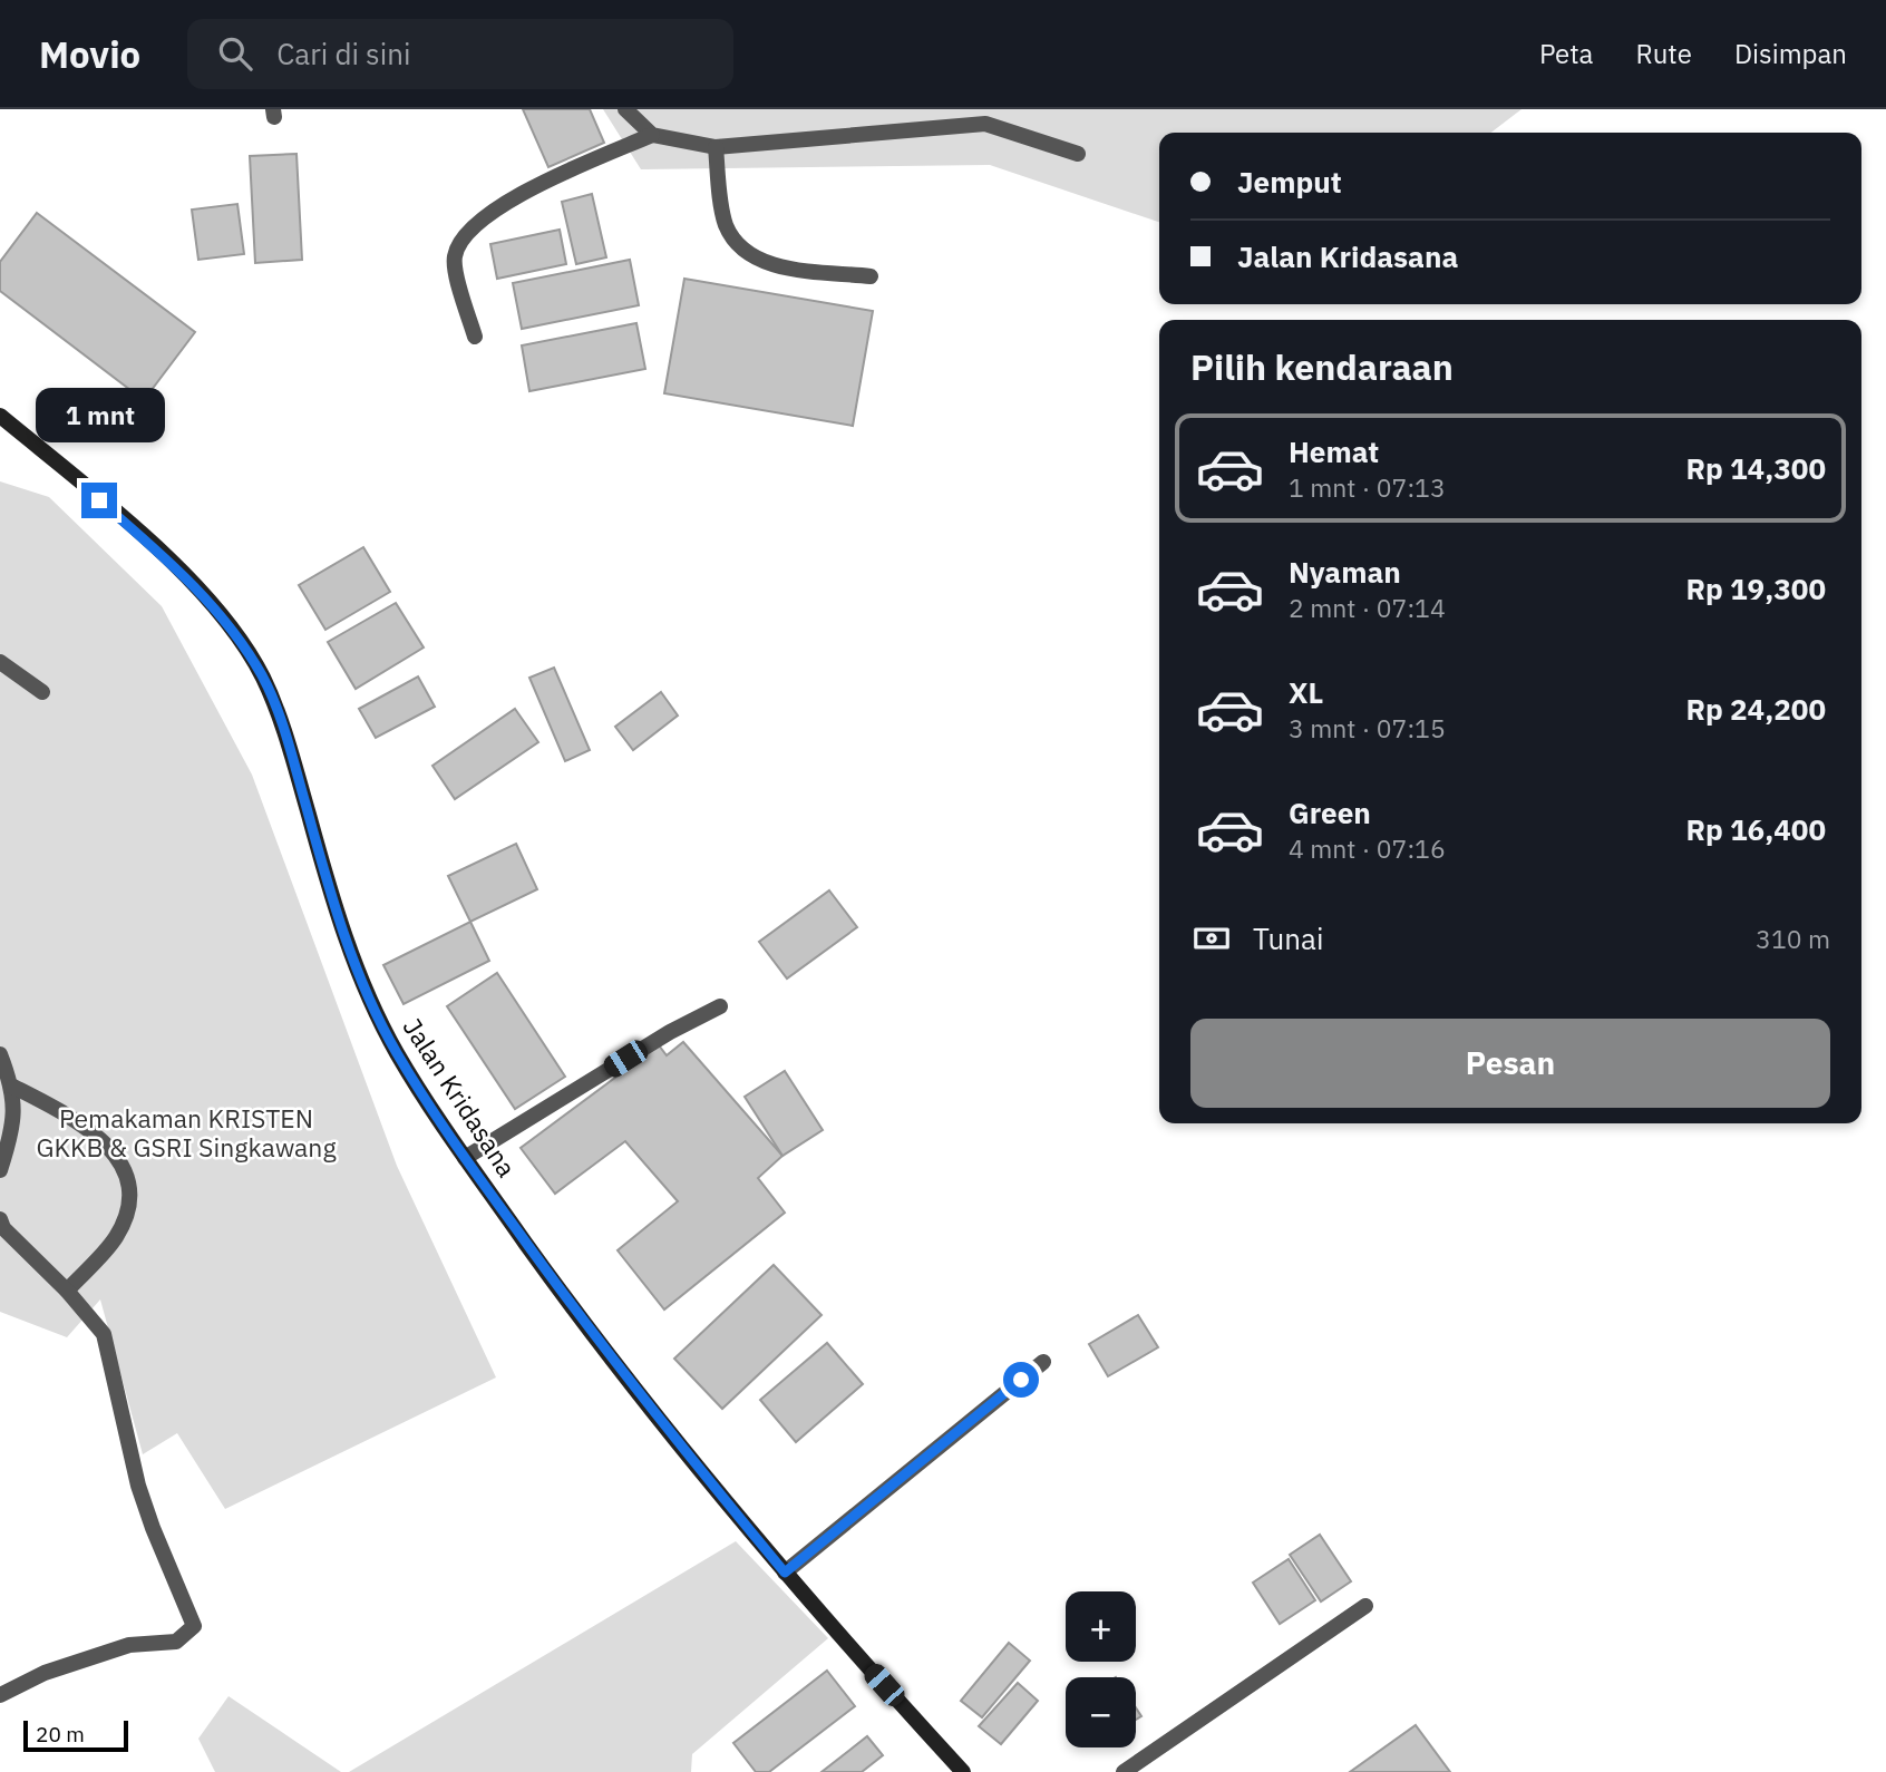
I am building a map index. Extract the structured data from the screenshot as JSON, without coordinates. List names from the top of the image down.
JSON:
{
  "streets": {
    "street": ["Jalan Kridasana"]
  },
  "parks": ["Pemakaman KRISTEN GKKB & GSRI Singkawang"],
  "scale_bar": "20 m",
  "page": {
    "header": "Movio",
    "search": "Cari di sini",
    "nav": ["Peta", "Rute", "Disimpan"],
    "banner": ["Jemput", "Jalan Kridasana"],
    "heading": "Pilih kendaraan",
    "bubble": "1 mnt",
    "list": [
      {
        "name": "Hemat",
        "note": "1 mnt · 07:13",
        "value": "Rp 14,300"
      },
      {
        "name": "Nyaman",
        "note": "2 mnt · 07:14",
        "value": "Rp 19,300"
      },
      {
        "name": "XL",
        "note": "3 mnt · 07:15",
        "value": "Rp 24,200"
      },
      {
        "name": "Green",
        "note": "4 mnt · 07:16",
        "value": "Rp 16,400"
      }
    ],
    "pay": ["Tunai", "310 m"],
    "buttons": "Pesan",
    "map_buttons": ["+", "−"],
    "scale": "20 m"
  }
}
